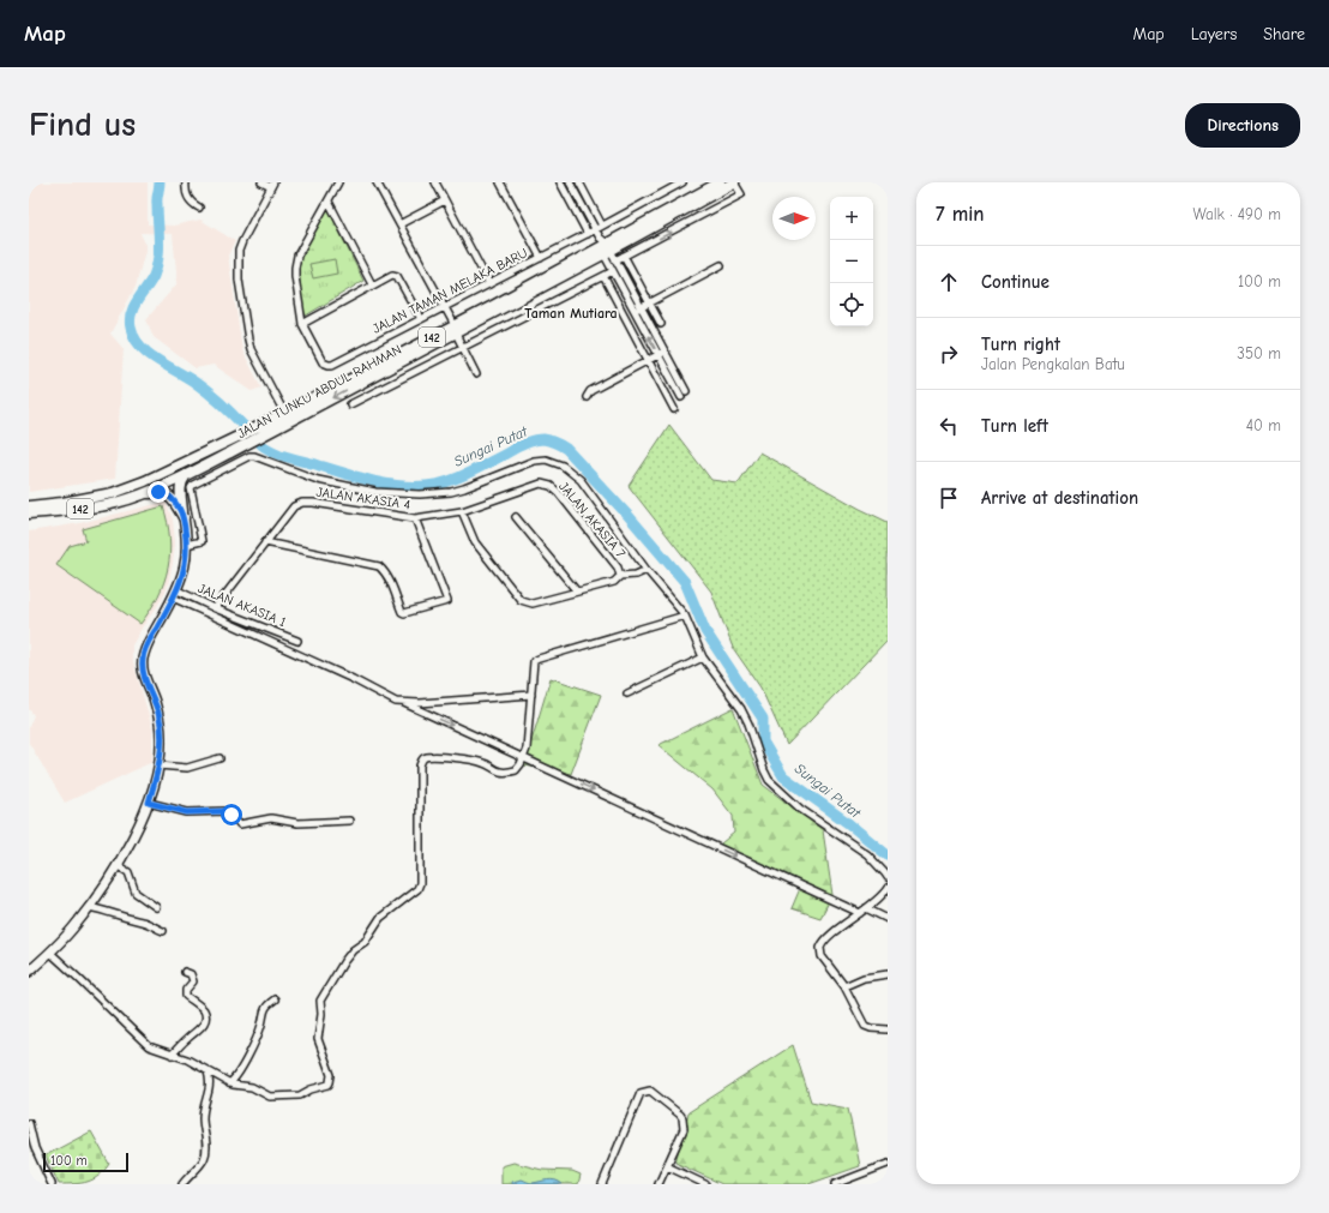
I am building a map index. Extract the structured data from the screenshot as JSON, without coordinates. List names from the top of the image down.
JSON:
{
  "streets": {
    "main road": ["142", "JALAN TUNKU ABDUL RAHMAN"],
    "street": [
      "JALAN TAMAN MELAKA BARU",
      "JALAN AKASIA 4",
      "JALAN AKASIA 7",
      "JALAN AKASIA 1"
    ]
  },
  "crossings": [
    ["JALAN AKASIA 4", "JALAN AKASIA 7"]
  ],
  "districts": ["Taman Mutiara"],
  "water": ["Sungai Putat"],
  "scale_bar": "100 m",
  "north": "right",
  "page": {
    "header": "Map",
    "nav": ["Map", "Layers", "Share"],
    "buttons": "Directions",
    "title": "Find us",
    "heading": ["7 min", "Walk · 490 m"],
    "map_buttons": ["+", "−"],
    "list": [
      ["Continue", "100 m"],
      ["Turn right", "Jalan Pengkalan Batu", "350 m"],
      ["Turn left", "40 m"],
      "Arrive at destination"
    ],
    "scale": "100 m"
  }
}
